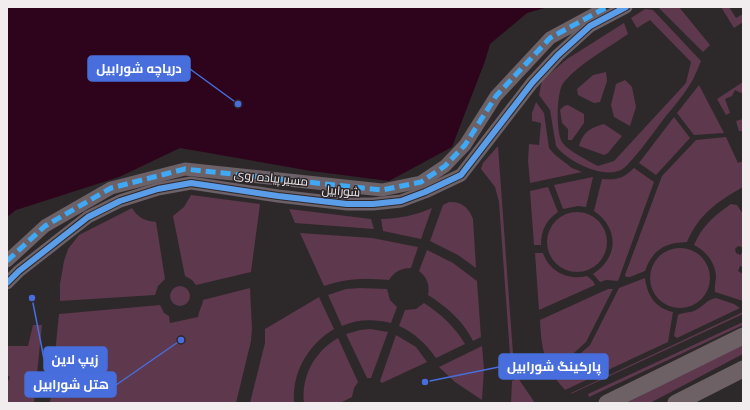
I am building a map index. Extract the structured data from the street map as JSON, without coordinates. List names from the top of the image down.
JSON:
{
  "streets": {
    "street": ["مسیر پیاده روی", "شورابیل"]
  },
  "places": [
    "دریاچه شورابیل",
    "زیپ لاین",
    "هتل شورابیل",
    "پارکینگ شورابیل"
  ]
}
